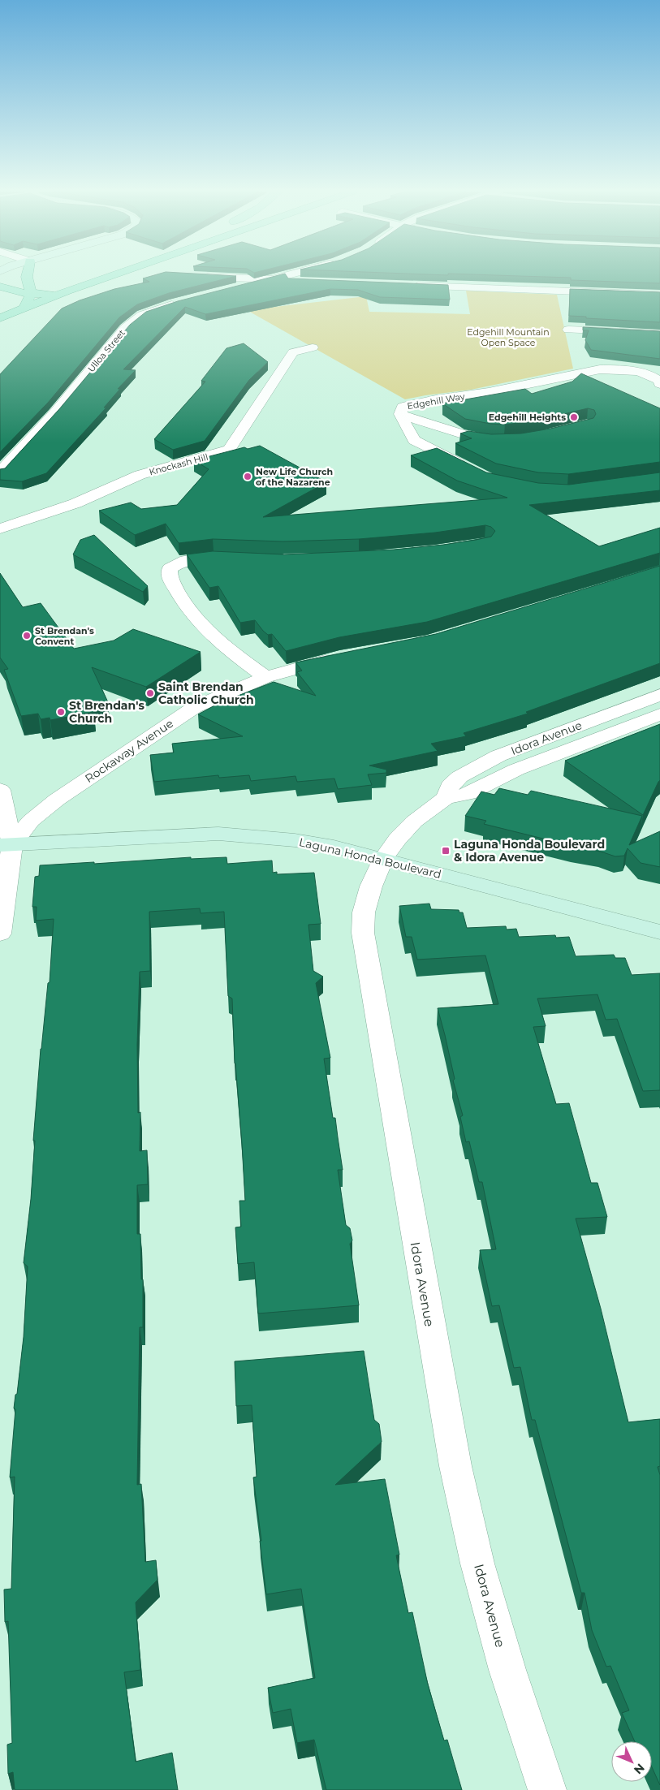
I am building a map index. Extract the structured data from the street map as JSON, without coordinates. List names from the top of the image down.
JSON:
{
  "streets": {
    "street": [
      "Ulloa Street",
      "Edgehill Way",
      "Knockash Hill",
      "Idora Avenue",
      "Rockaway Avenue",
      "Laguna Honda Boulevard"
    ]
  },
  "crossings": [
    ["Idora Avenue", "Laguna Honda Boulevard"],
    ["Rockaway Avenue", "Laguna Honda Boulevard"]
  ],
  "parks": ["Edgehill Mountain Open Space"],
  "places": {
    "other": [
      "Edgehill Heights",
      "New Life Church of the Nazarene",
      "St Brendan's Convent",
      "Saint Brendan Catholic Church",
      "St Brendan's Church"
    ],
    "transit": ["Laguna Honda Boulevard & Idora Avenue"]
  },
  "north": "bottom right"
}
